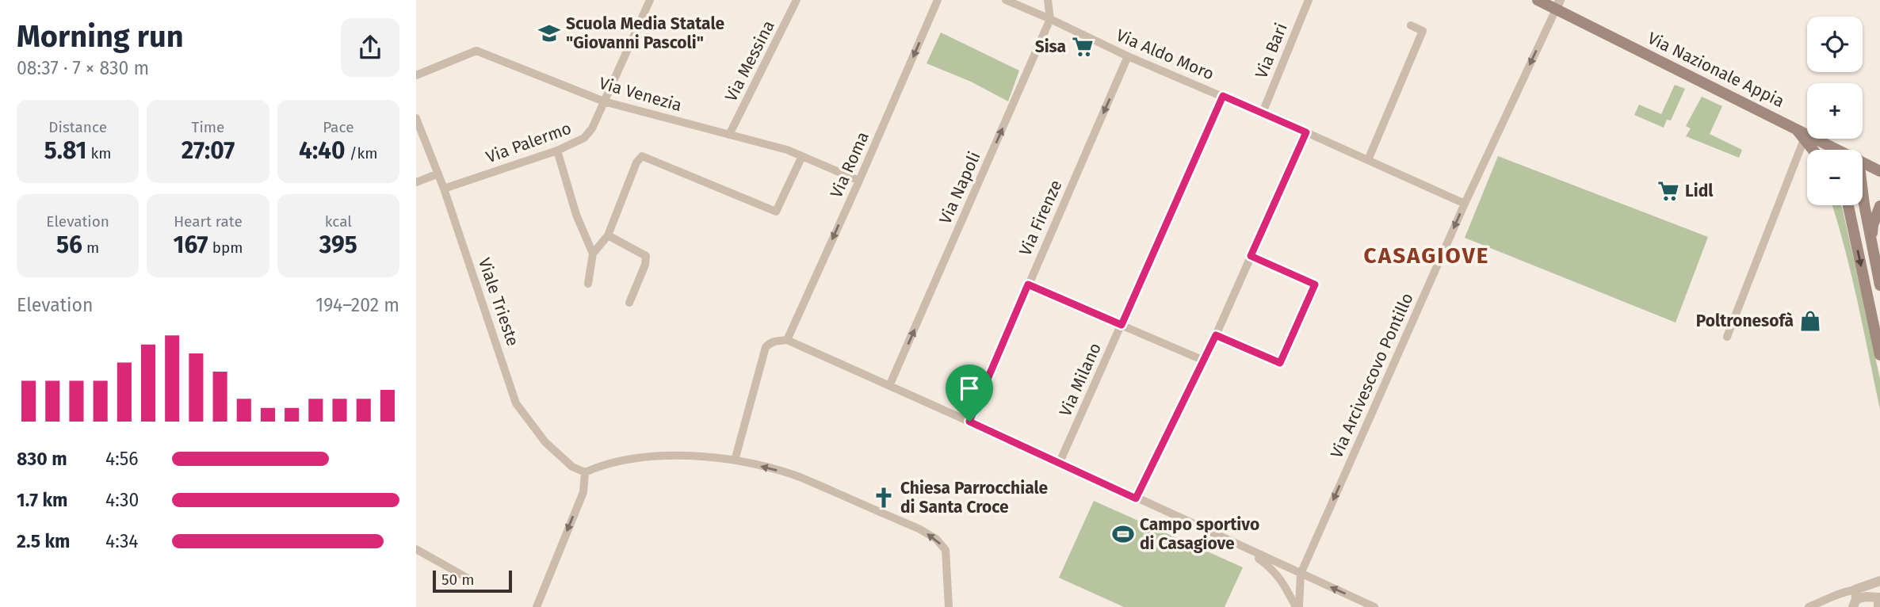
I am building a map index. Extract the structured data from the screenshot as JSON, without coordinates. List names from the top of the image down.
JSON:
{
  "streets": {
    "main road": ["Via Nazionale Appia"],
    "street": [
      "Via Bari",
      "Via Aldo Moro",
      "Via Messina",
      "Via Venezia",
      "Via Palermo",
      "Via Roma",
      "Via Napoli",
      "Via Firenze",
      "Viale Trieste",
      "Via Arcivescovo Pontillo",
      "Via Milano"
    ]
  },
  "crossings": [
    ["Via Bari", "Via Aldo Moro"],
    ["Via Aldo Moro", "Via Napoli"],
    ["Via Aldo Moro", "Via Firenze"],
    ["Via Aldo Moro", "Via Arcivescovo Pontillo"],
    ["Via Aldo Moro", "Via Milano"],
    ["Via Messina", "Via Venezia"],
    ["Via Nazionale Appia", "Via Arcivescovo Pontillo"],
    ["Via Venezia", "Via Palermo"],
    ["Via Venezia", "Via Roma"],
    ["Via Palermo", "Viale Trieste"]
  ],
  "one_way": [
    "Via Roma",
    "Via Napoli",
    "Via Firenze",
    "Via Arcivescovo Pontillo"
  ],
  "districts": ["CASAGIOVE"],
  "places": {
    "school or university": ["Scuola Media Statale \"Giovanni Pascoli\""],
    "supermarket": ["Sisa", "Lidl"],
    "shop": ["Poltronesofà"],
    "church": ["Chiesa Parrocchiale di Santa Croce"],
    "sports": ["Campo sportivo di Casagiove"]
  },
  "scale_bar": "50 m",
  "page": {
    "heading": ["Morning run", "08:37 · 7 × 830 m"],
    "map_buttons": ["+", "−"],
    "stats": [
      ["Distance", "5.81 km"],
      ["Time", "27:07"],
      ["Pace", "4:40 /km"],
      ["Elevation", "56 m"],
      ["Heart rate", "167 bpm"],
      ["kcal", "395"]
    ],
    "chart": ["Elevation", "194–202 m"],
    "list": [
      {
        "name": "830 m",
        "note": "4:56"
      },
      {
        "name": "1.7 km",
        "note": "4:30"
      },
      {
        "name": "2.5 km",
        "note": "4:34"
      }
    ],
    "scale": "50 m"
  }
}
